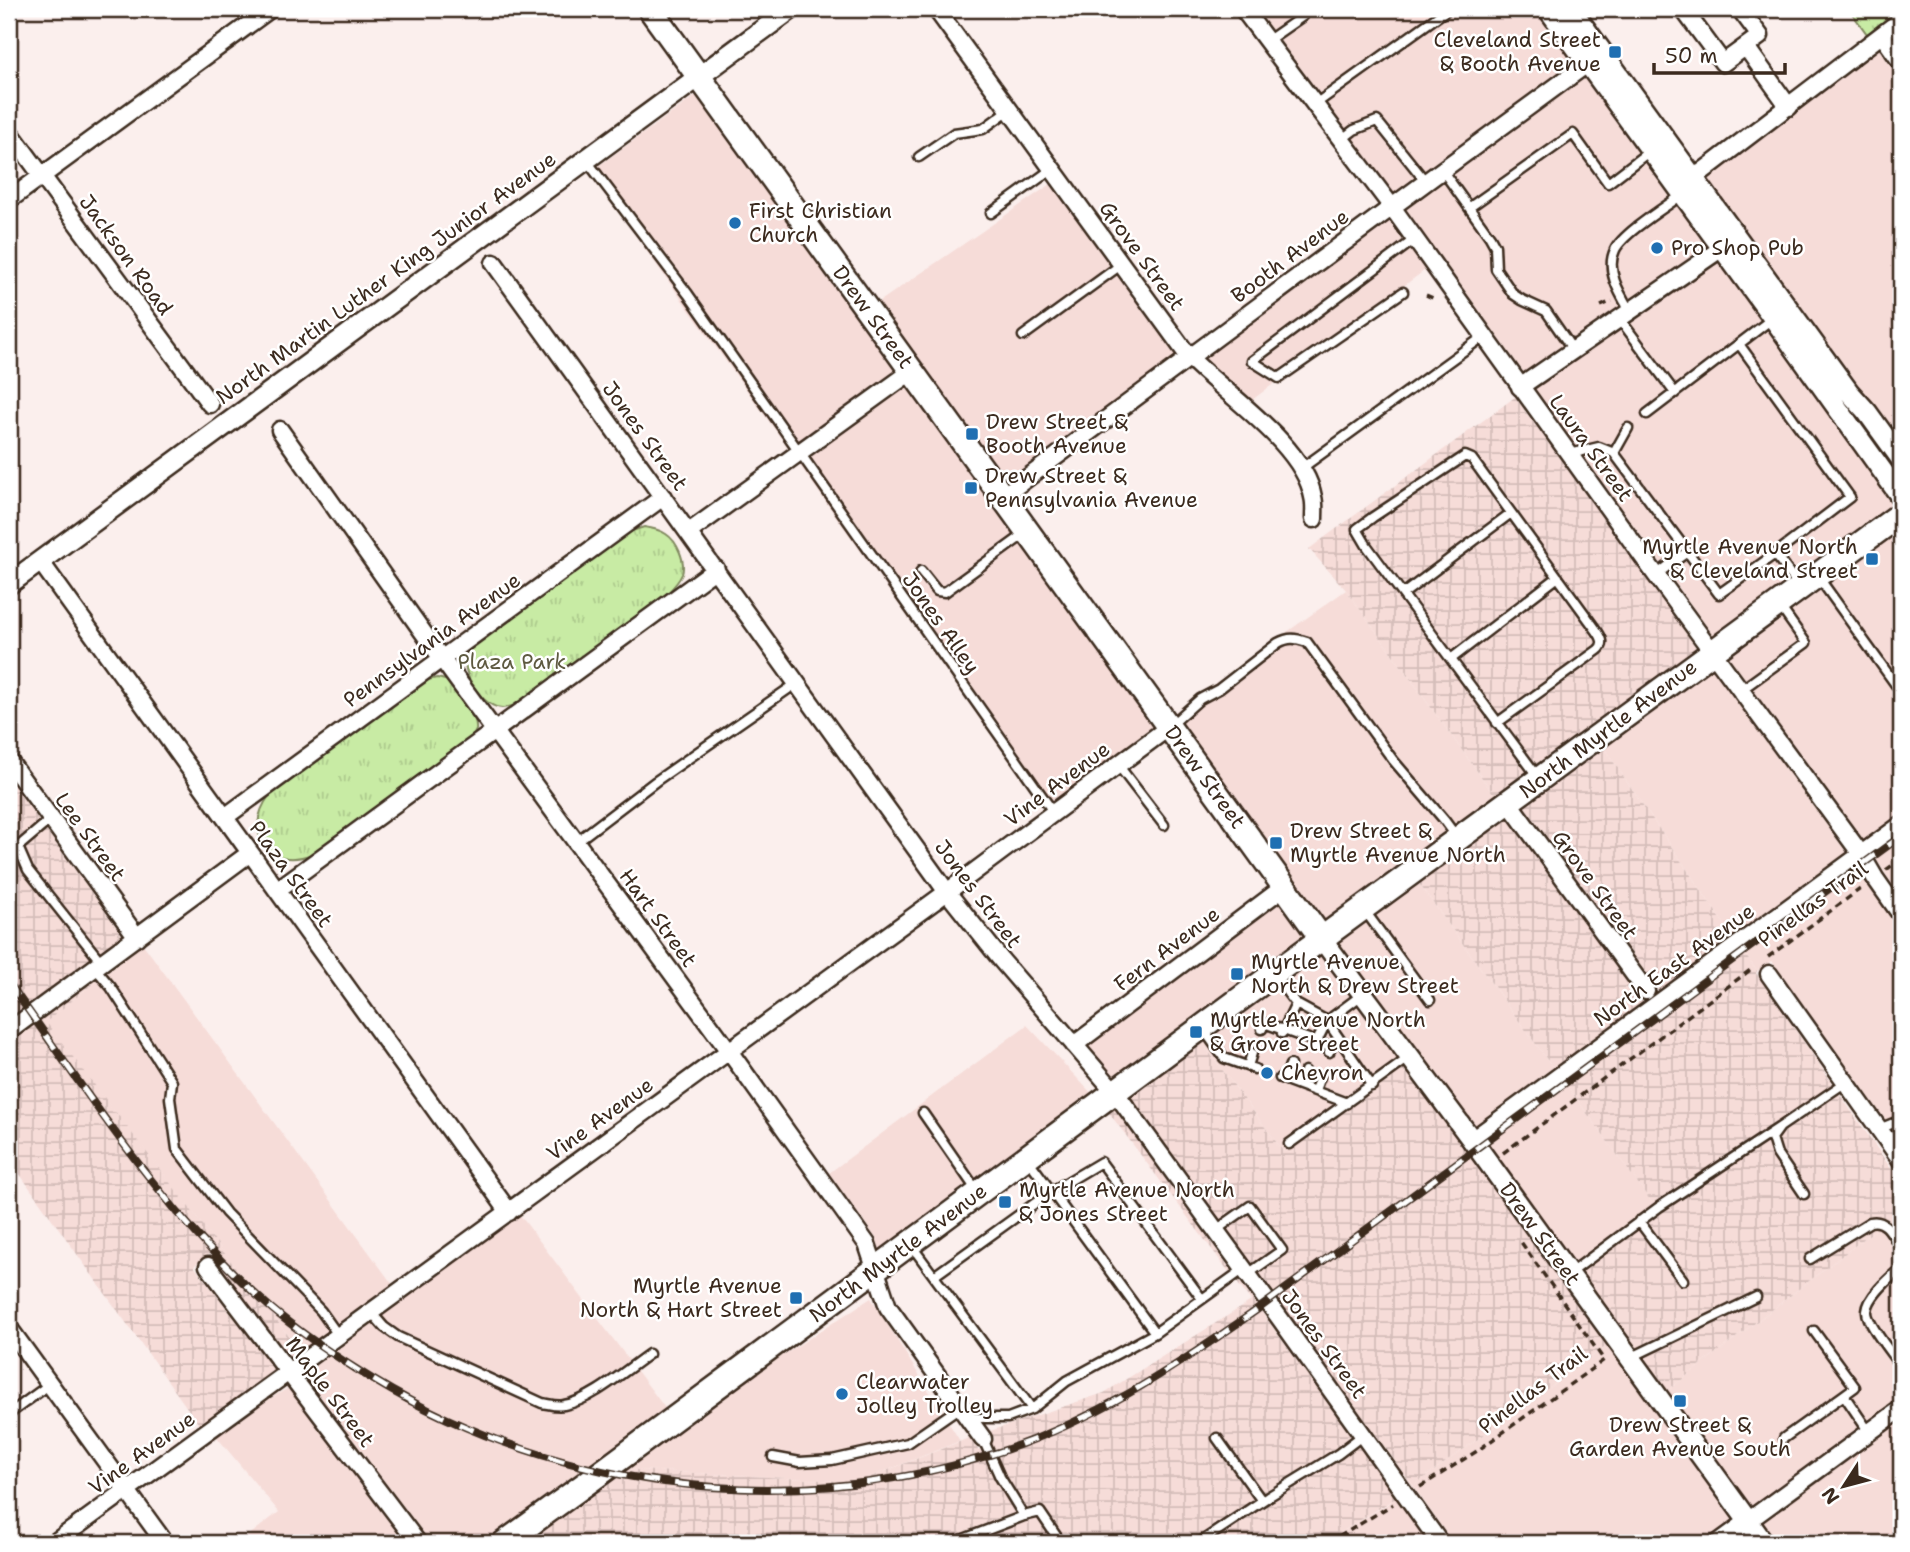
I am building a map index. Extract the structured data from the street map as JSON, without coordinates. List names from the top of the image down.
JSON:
{
  "streets": {
    "main road": ["Drew Street", "North Myrtle Avenue"],
    "street": [
      "Jackson Road",
      "Grove Street",
      "Booth Avenue",
      "North Martin Luther King Junior Avenue",
      "Jones Street",
      "Laura Street",
      "Pennsylvania Avenue",
      "Vine Avenue",
      "Lee Street",
      "Plaza Street",
      "Hart Street",
      "Fern Avenue",
      "North East Avenue",
      "Maple Street"
    ],
    "lane": ["Jones Alley"],
    "path": ["Pinellas Trail"]
  },
  "crossings": [
    ["Grove Street", "Booth Avenue"],
    ["Grove Street", "North Myrtle Avenue"],
    ["Booth Avenue", "Drew Street"],
    ["Booth Avenue", "Laura Street"],
    ["North Martin Luther King Junior Avenue", "Drew Street"],
    ["North Martin Luther King Junior Avenue", "Jones Alley"],
    ["North Martin Luther King Junior Avenue", "Plaza Street"],
    ["Drew Street", "North Myrtle Avenue"],
    ["Drew Street", "Vine Avenue"],
    ["Drew Street", "Pinellas Trail"],
    ["Drew Street", "Fern Avenue"],
    ["Drew Street", "North East Avenue"],
    ["Jones Street", "Pennsylvania Avenue"],
    ["Jones Street", "North Myrtle Avenue"],
    ["Jones Street", "Vine Avenue"],
    ["Jones Street", "Pinellas Trail"],
    ["Jones Street", "Fern Avenue"],
    ["Laura Street", "North Myrtle Avenue"],
    ["Laura Street", "Pinellas Trail"],
    ["Laura Street", "North East Avenue"],
    ["Jones Alley", "Vine Avenue"],
    ["Pennsylvania Avenue", "Plaza Street"],
    ["Pennsylvania Avenue", "Hart Street"],
    ["North Myrtle Avenue", "Hart Street"],
    ["Vine Avenue", "Plaza Street"],
    ["Vine Avenue", "Hart Street"],
    ["Vine Avenue", "Maple Street"]
  ],
  "parks": ["Plaza Park"],
  "places": {
    "transit": [
      "Cleveland Street & Booth Avenue",
      "Drew Street & Booth Avenue",
      "Drew Street & Pennsylvania Avenue",
      "Myrtle Avenue North & Cleveland Street",
      "Drew Street & Myrtle Avenue North",
      "Myrtle Avenue North & Drew Street",
      "Myrtle Avenue North & Grove Street",
      "Myrtle Avenue North & Jones Street",
      "Myrtle Avenue North & Hart Street",
      "Drew Street & Garden Avenue South"
    ],
    "other": [
      "First Christian Church",
      "Pro Shop Pub",
      "Chevron",
      "Clearwater Jolley Trolley"
    ]
  },
  "scale_bar": "50 m",
  "north": "bottom left"
}
